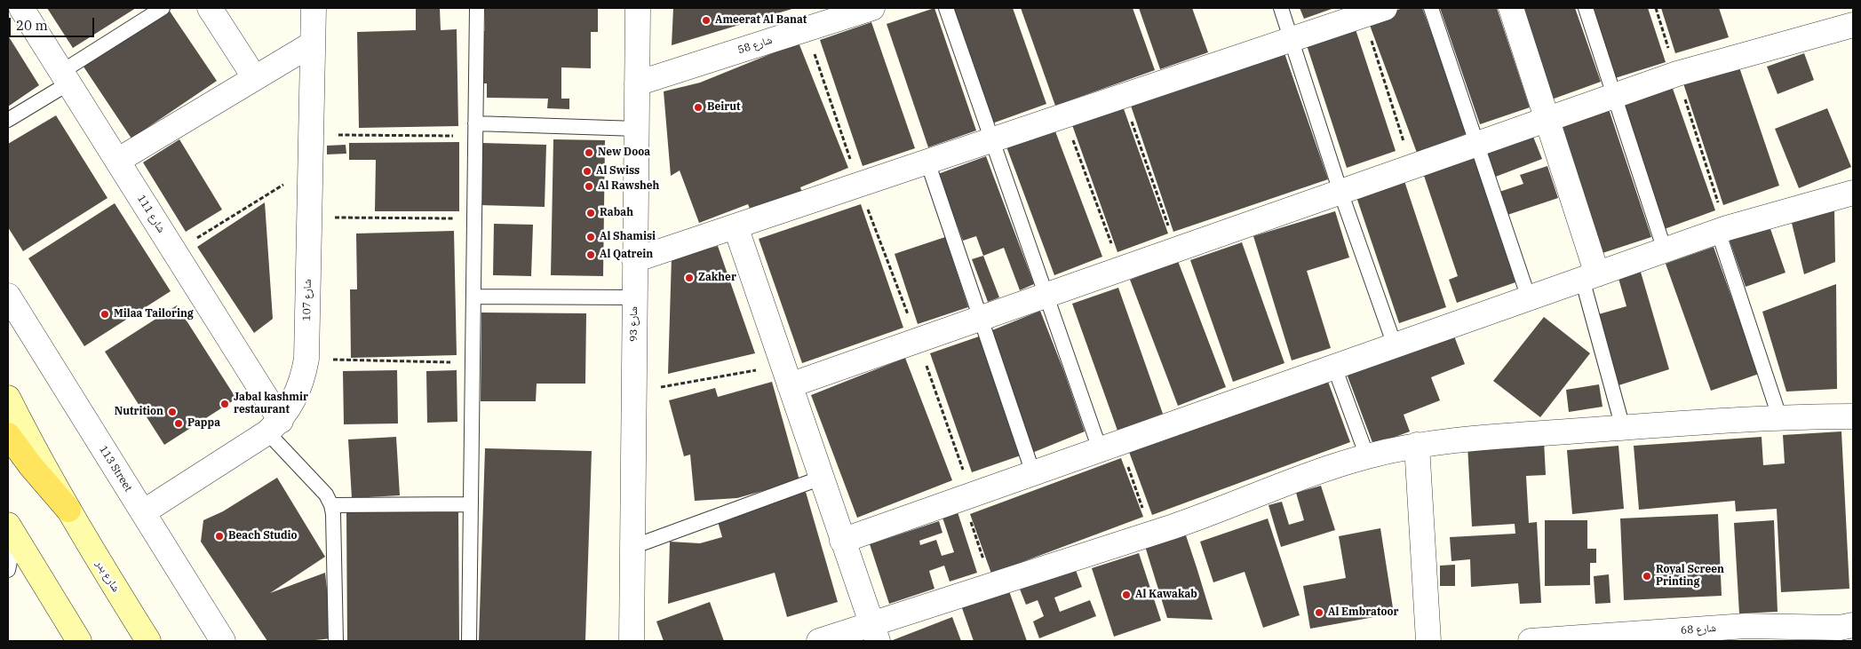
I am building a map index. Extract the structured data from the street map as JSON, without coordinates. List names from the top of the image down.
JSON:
{
  "streets": {
    "main road": ["شارع بدر"],
    "street": [
      "شارع 58",
      "شارع 111",
      "شارع 107",
      "شارع 93",
      "113 Street",
      "شارع 68"
    ]
  },
  "crossings": [
    ["شارع 58", "شارع 93"],
    ["شارع 111", "شارع 107"],
    ["شارع 107", "113 Street"]
  ],
  "places": [
    "Ameerat Al Banat",
    "Beirut",
    "New Dooa",
    "Al Swiss",
    "Al Rawsheh",
    "Rabah",
    "Al Shamisi",
    "Al Qatrein",
    "Zakher",
    "Milaa Tailoring",
    "Jabal kashmir restaurant",
    "Nutrition",
    "Pappa",
    "Beach Studio",
    "Royal Screen Printing",
    "Al Kawakab",
    "Al Embratoor"
  ],
  "scale_bar": "20 m"
}
